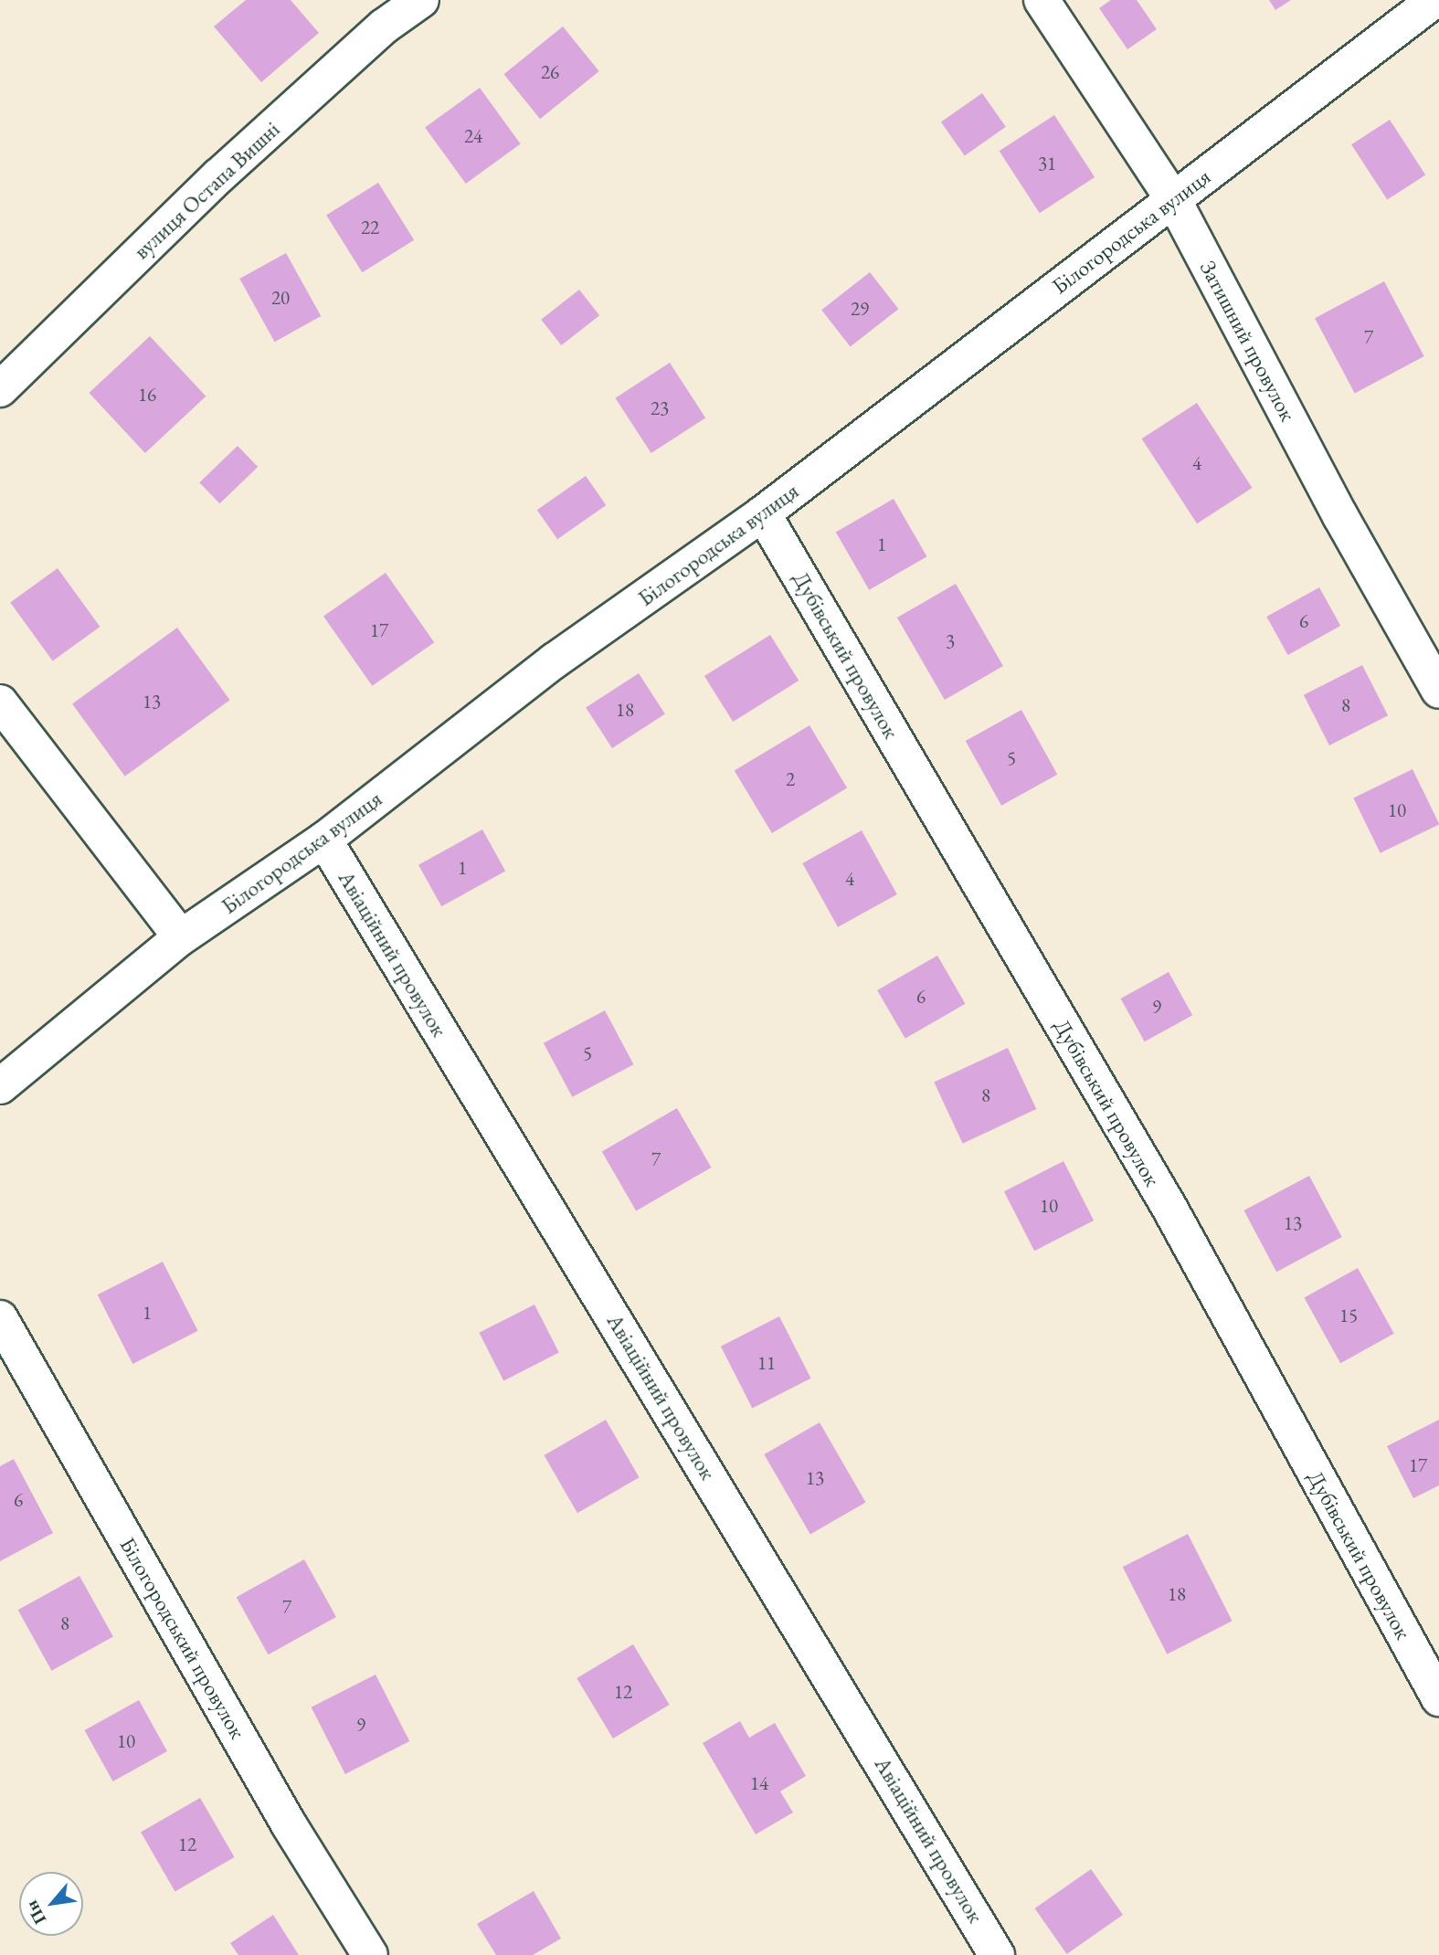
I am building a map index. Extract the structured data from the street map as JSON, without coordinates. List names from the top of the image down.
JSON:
{
  "streets": {
    "street": [
      "вулиця Остапа Вишні",
      "Білогородська вулиця",
      "Затишний провулок",
      "Дубівський провулок",
      "Авіаційний провулок",
      "Білогородський провулок"
    ]
  },
  "crossings": [
    ["Білогородська вулиця", "Затишний провулок"],
    ["Білогородська вулиця", "Дубівський провулок"],
    ["Білогородська вулиця", "Авіаційний провулок"]
  ],
  "house_numbers": [
    "26",
    "24",
    "31",
    "22",
    "20",
    "29",
    "7",
    "16",
    "23",
    "4",
    "1",
    "6",
    "17",
    "3",
    "13",
    "8",
    "18",
    "5",
    "2",
    "10",
    "1",
    "4",
    "6",
    "9",
    "5",
    "8",
    "7",
    "10",
    "13",
    "1",
    "15",
    "11",
    "17",
    "13",
    "6",
    "18",
    "7",
    "8",
    "12",
    "9",
    "10",
    "14",
    "12"
  ],
  "north": "bottom left"
}
